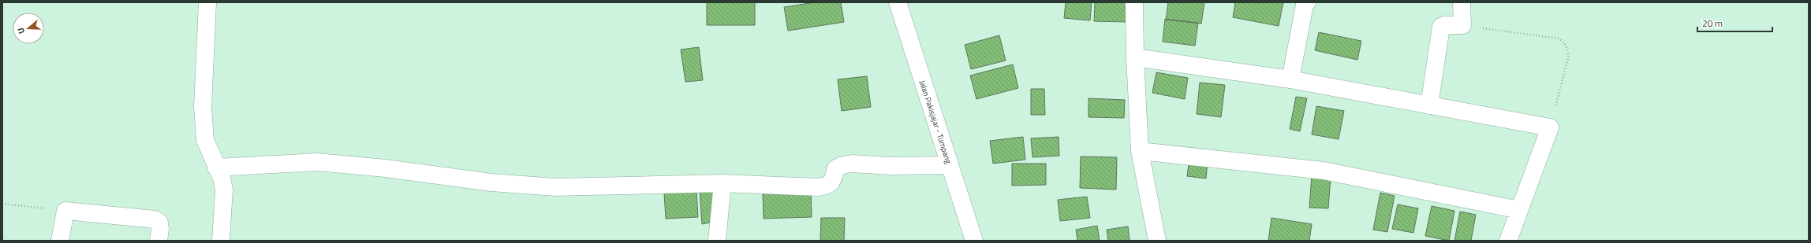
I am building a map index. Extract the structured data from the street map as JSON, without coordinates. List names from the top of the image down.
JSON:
{
  "streets": {
    "street": ["Jalan Pakisjajar - Tumpang"]
  },
  "scale_bar": "20 m",
  "north": "left"
}
